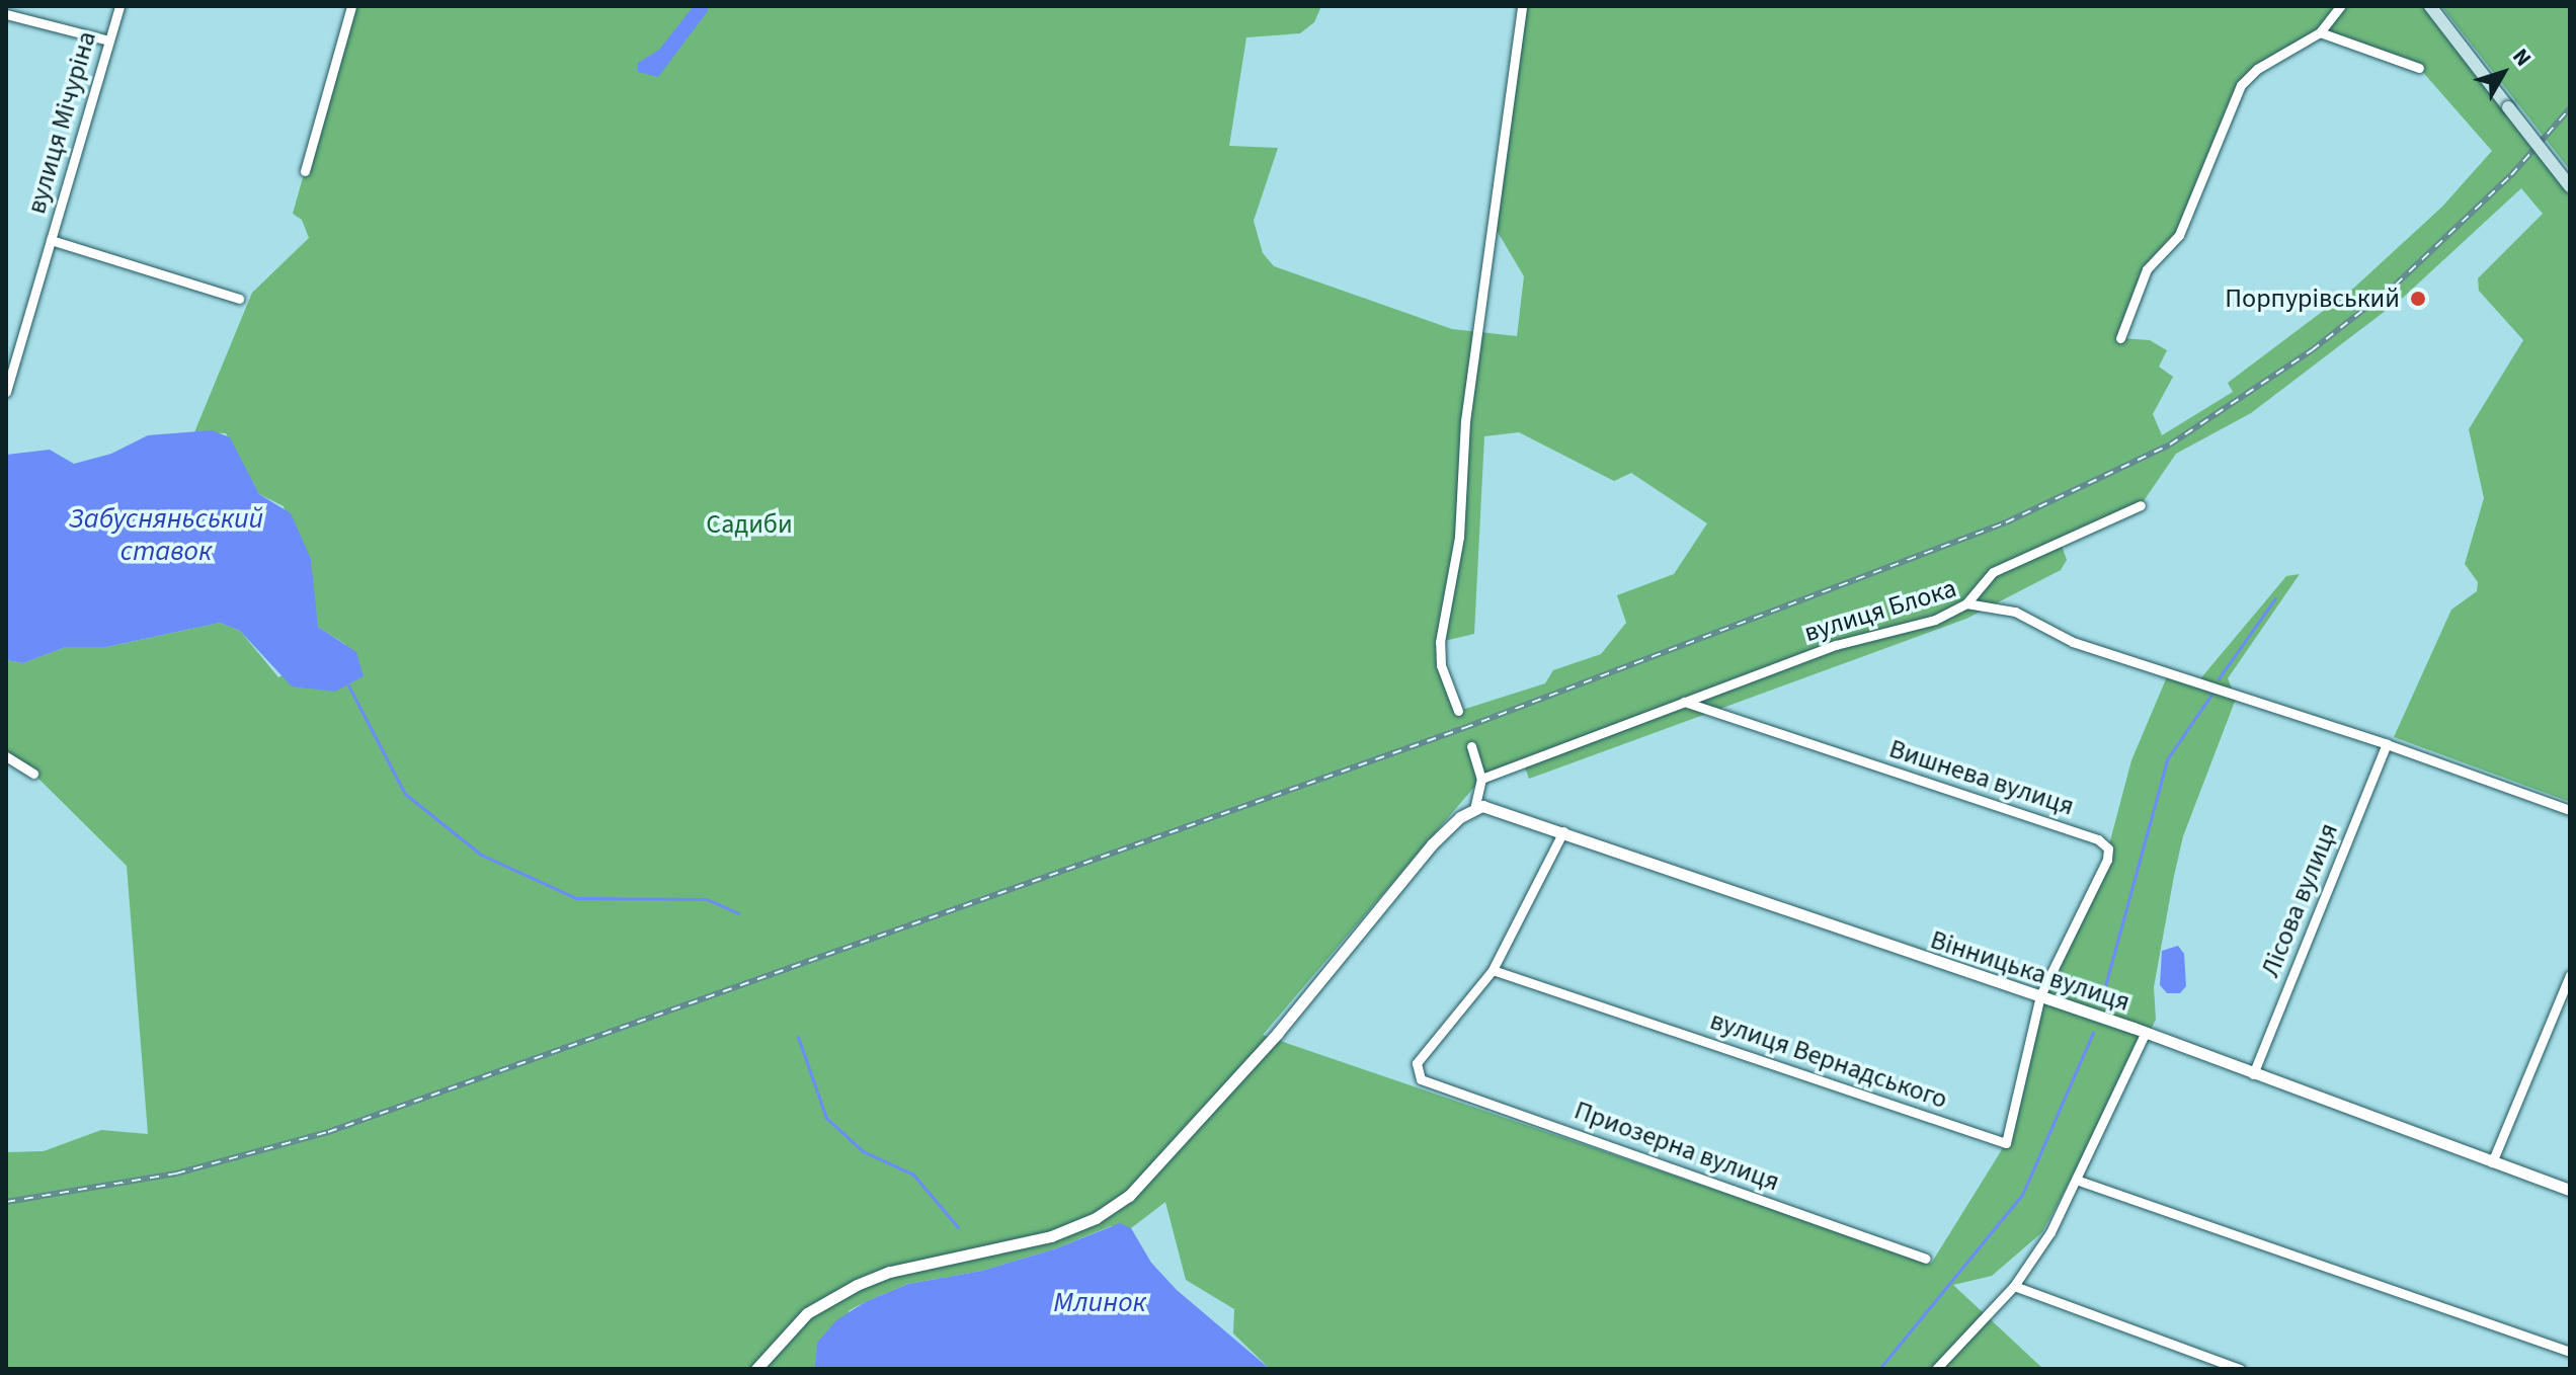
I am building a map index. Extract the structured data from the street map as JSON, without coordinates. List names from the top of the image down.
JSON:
{
  "streets": {
    "street": [
      "вулиця Мічуріна",
      "вулиця Блока",
      "Вишнева вулиця",
      "Лісова вулиця",
      "Вінницька вулиця",
      "вулиця Вернадського",
      "Приозерна вулиця"
    ]
  },
  "crossings": [
    ["вулиця Блока", "Вишнева вулиця"],
    ["вулиця Блока", "Лісова вулиця"],
    ["Вишнева вулиця", "Вінницька вулиця"],
    ["Вишнева вулиця", "вулиця Вернадського"],
    ["Лісова вулиця", "Вінницька вулиця"],
    ["Вінницька вулиця", "вулиця Вернадського"],
    ["вулиця Вернадського", "Приозерна вулиця"]
  ],
  "water": ["Забусняньський ставок", "Млинок"],
  "parks": ["Садиби"],
  "places": ["Порпурівський"],
  "north": "top right"
}
